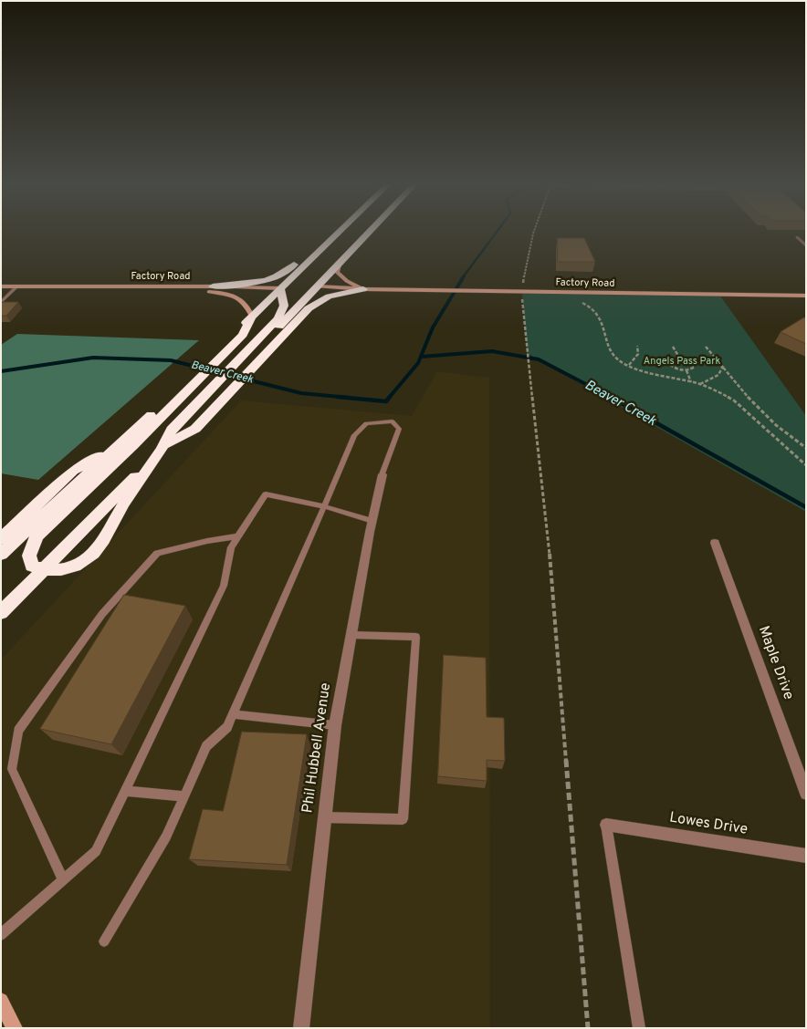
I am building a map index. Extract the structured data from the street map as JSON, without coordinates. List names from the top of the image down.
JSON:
{
  "streets": {
    "street": [
      "Factory Road",
      "Maple Drive",
      "Phil Hubbell Avenue",
      "Lowes Drive"
    ]
  },
  "water": ["Beaver Creek"],
  "parks": ["Angels Pass Park"]
}
